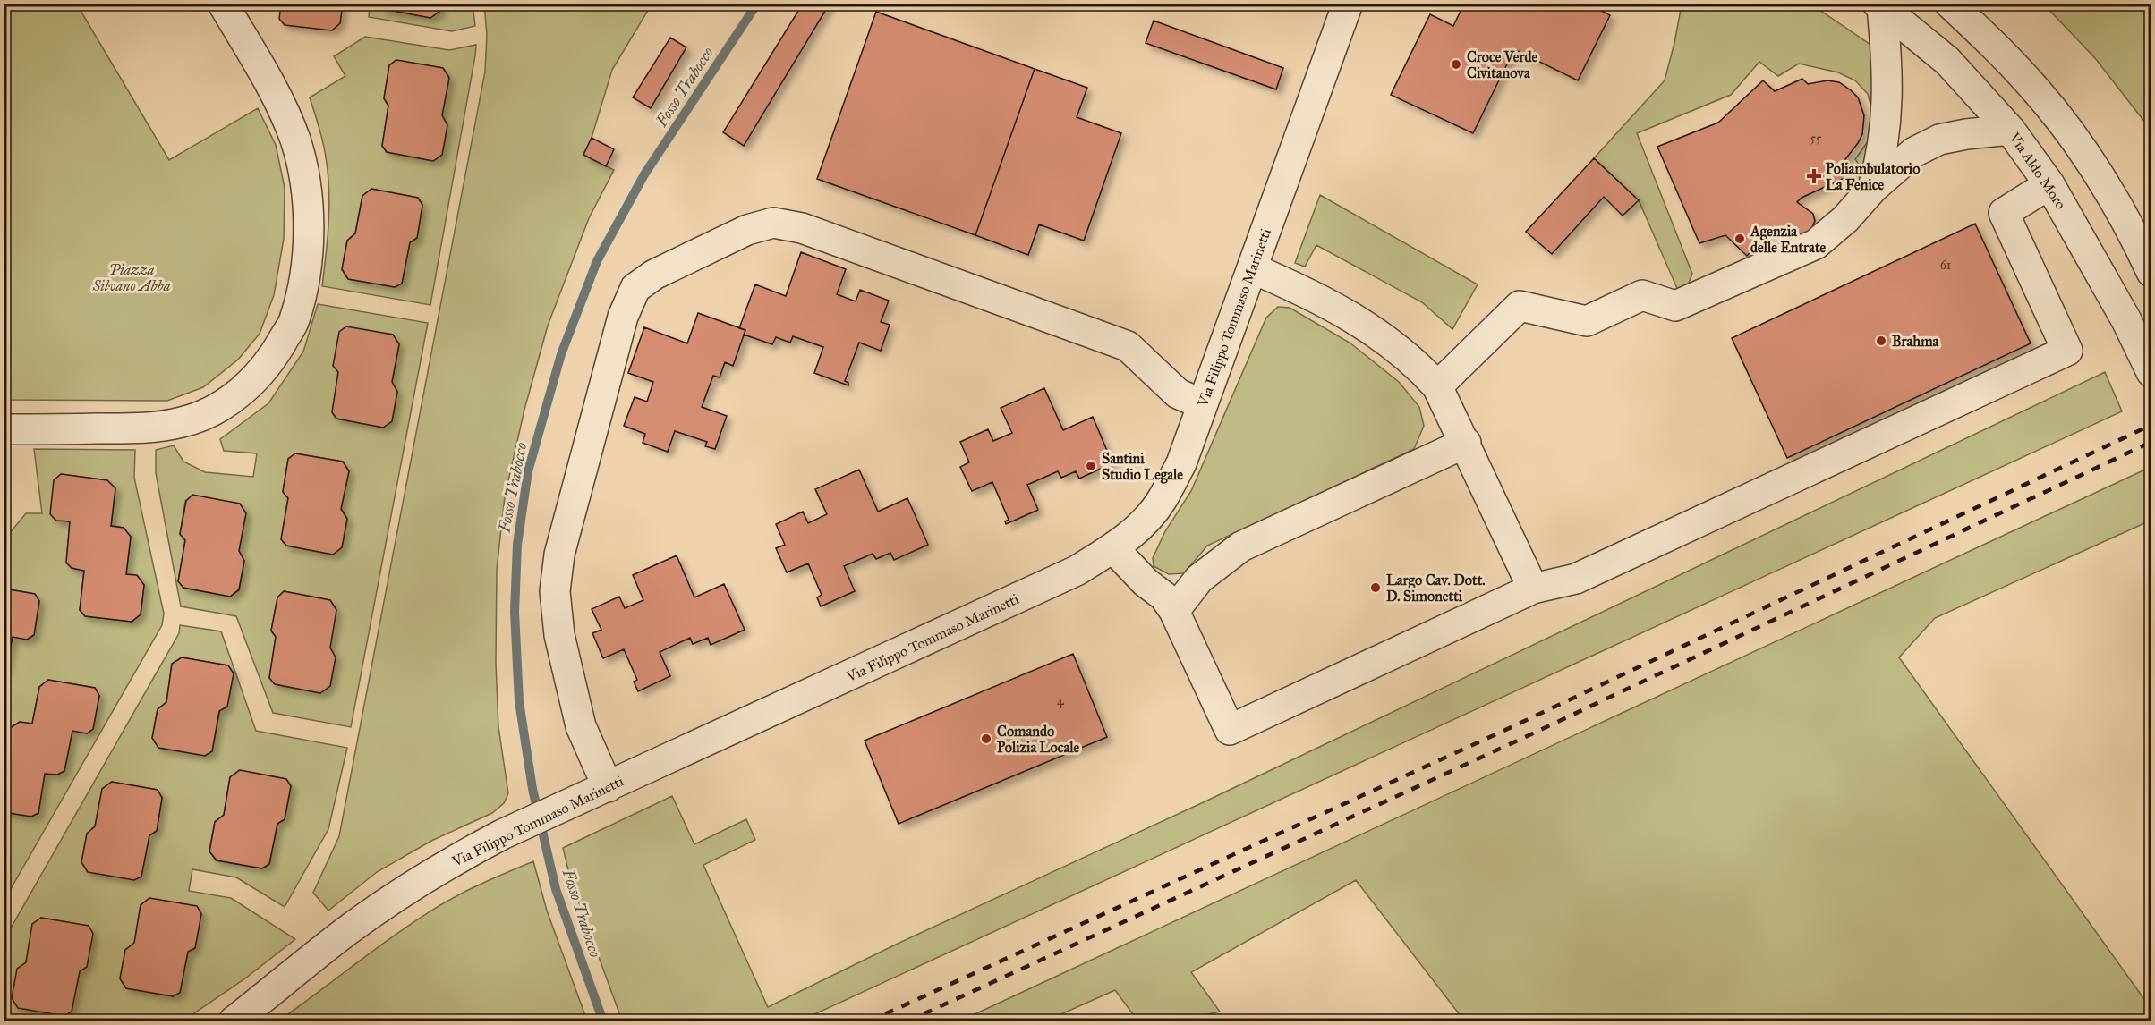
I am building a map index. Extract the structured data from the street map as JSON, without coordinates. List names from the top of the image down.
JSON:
{
  "streets": {
    "street": ["Via Aldo Moro", "Via Filippo Tommaso Marinetti"]
  },
  "water": ["Fosso Trabocco"],
  "parks": ["Piazza Silvano Abba"],
  "places": {
    "other": [
      "Croce Verde Civitanova",
      "Agenzia delle Entrate",
      "Brahma",
      "Santini Studio Legale",
      "Largo Cav. Dott. D. Simonetti",
      "Comando Polizia Locale"
    ],
    "health": ["Poliambulatorio La Fenice"]
  },
  "house_numbers": ["55", "61", "4"]
}
